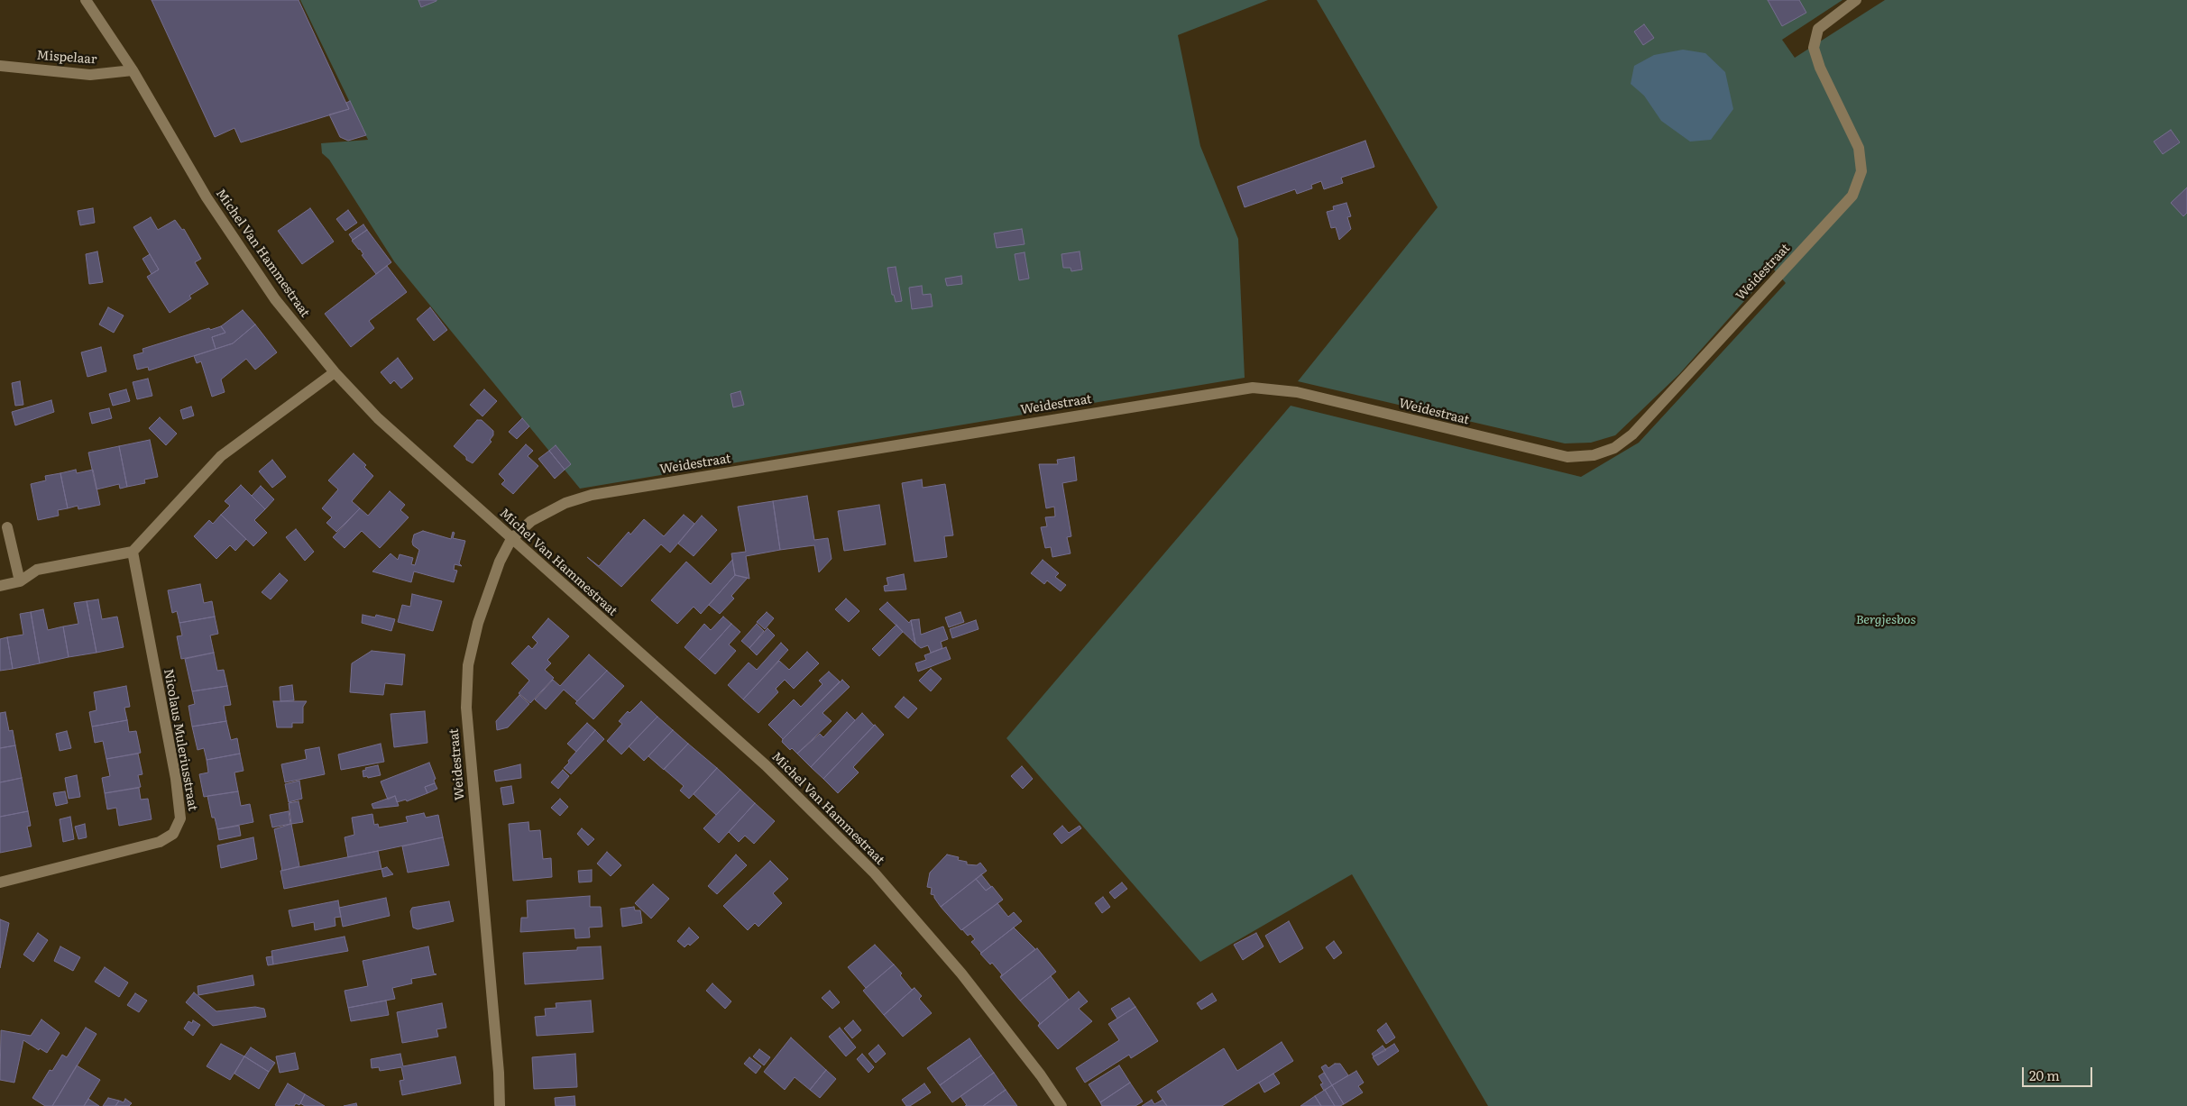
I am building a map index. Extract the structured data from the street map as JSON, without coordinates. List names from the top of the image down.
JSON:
{
  "streets": {
    "street": [
      "Mispelaar",
      "Michel Van Hammestraat",
      "Weidestraat",
      "Nicolaus Muleriusstraat"
    ]
  },
  "crossings": [
    ["Mispelaar", "Michel Van Hammestraat"],
    ["Michel Van Hammestraat", "Weidestraat"]
  ],
  "parks": ["Bergjesbos"],
  "scale_bar": "20 m"
}
